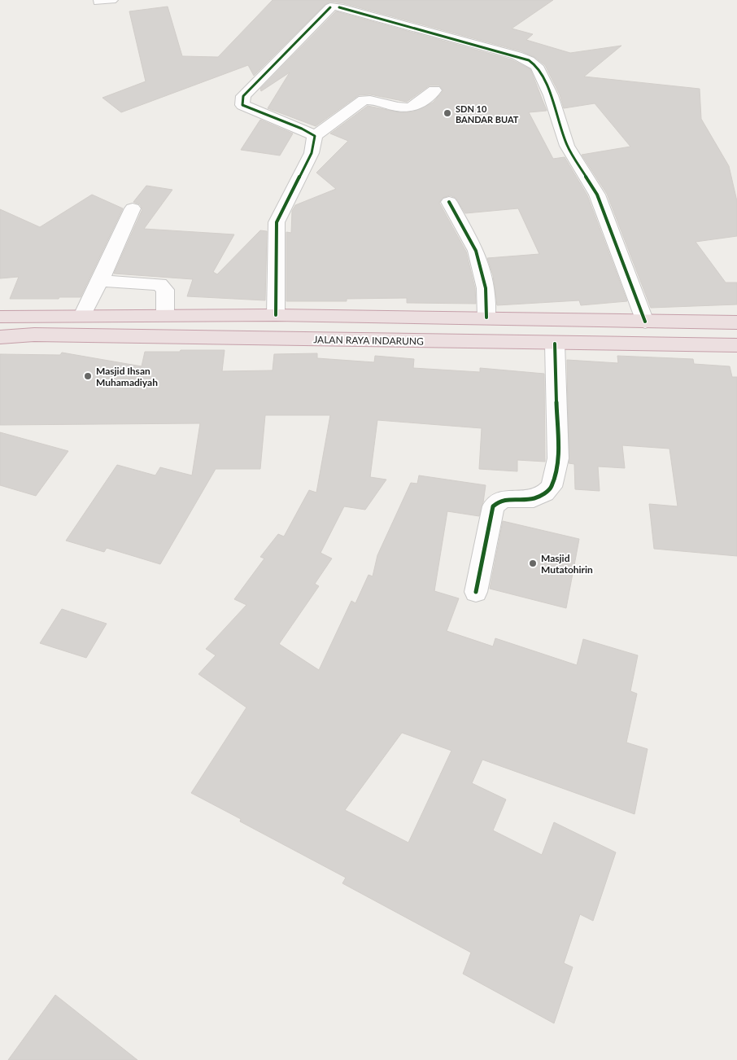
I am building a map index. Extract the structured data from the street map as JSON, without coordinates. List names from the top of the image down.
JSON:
{
  "streets": {
    "highway": ["JALAN RAYA INDARUNG"]
  },
  "places": ["SDN 10 BANDAR BUAT", "Masjid Ihsan Muhamadiyah", "Masjid Mutatohirin"]
}
